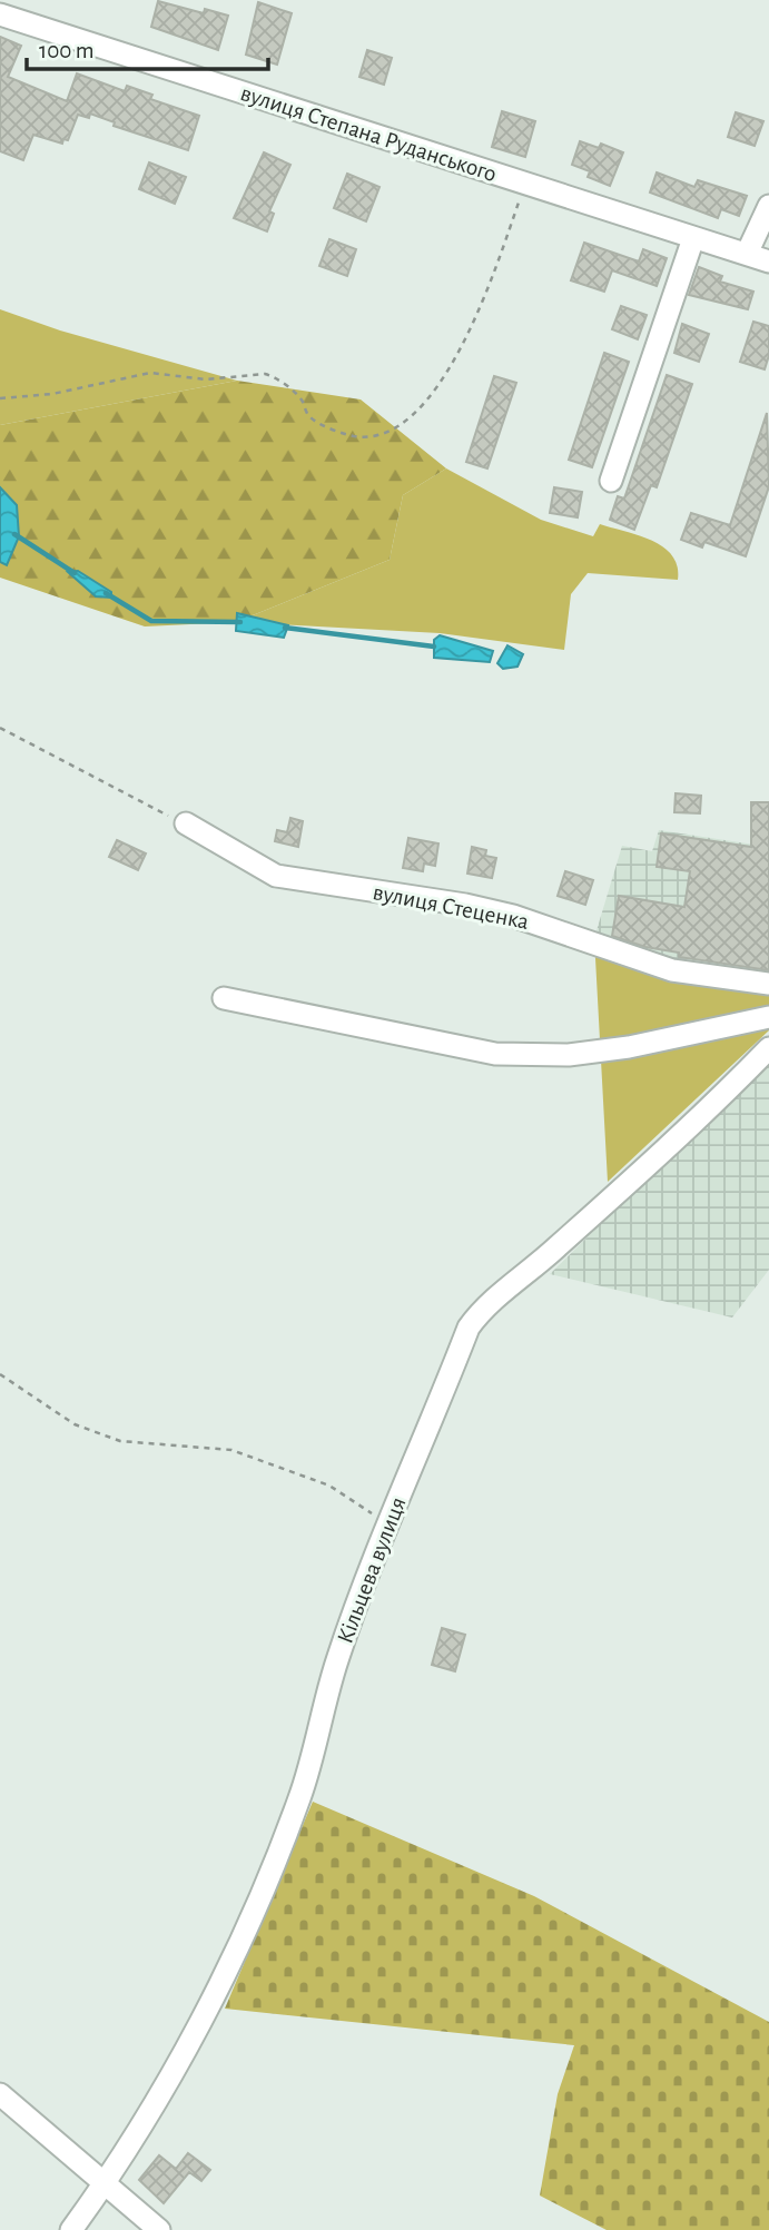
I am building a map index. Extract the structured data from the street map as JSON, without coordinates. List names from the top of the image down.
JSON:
{
  "streets": {
    "street": ["вулиця Степана Руданського", "вулиця Стеценка", "Кільцева вулиця"]
  },
  "scale_bar": "100 m"
}
